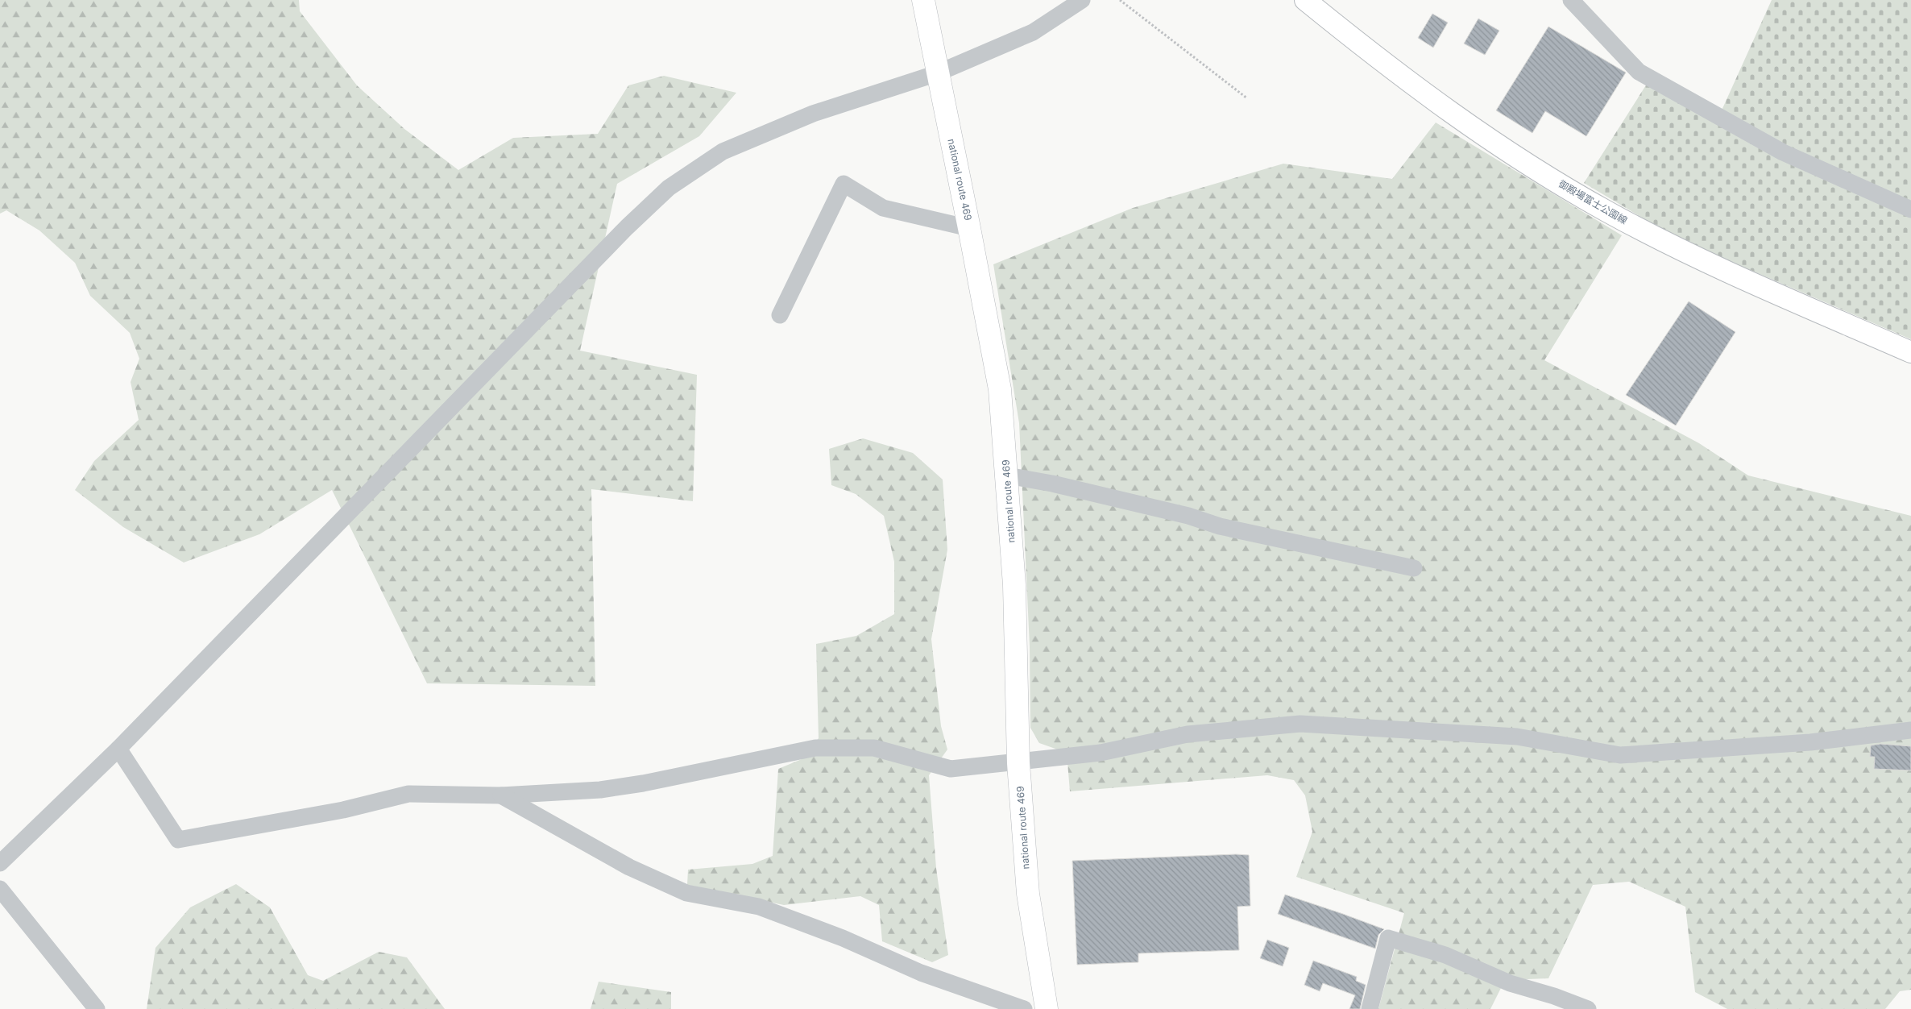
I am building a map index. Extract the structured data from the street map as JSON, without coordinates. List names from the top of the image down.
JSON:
{
  "streets": {
    "highway": ["national route 469"],
    "main road": ["御殿場富士公園線"]
  }
}
